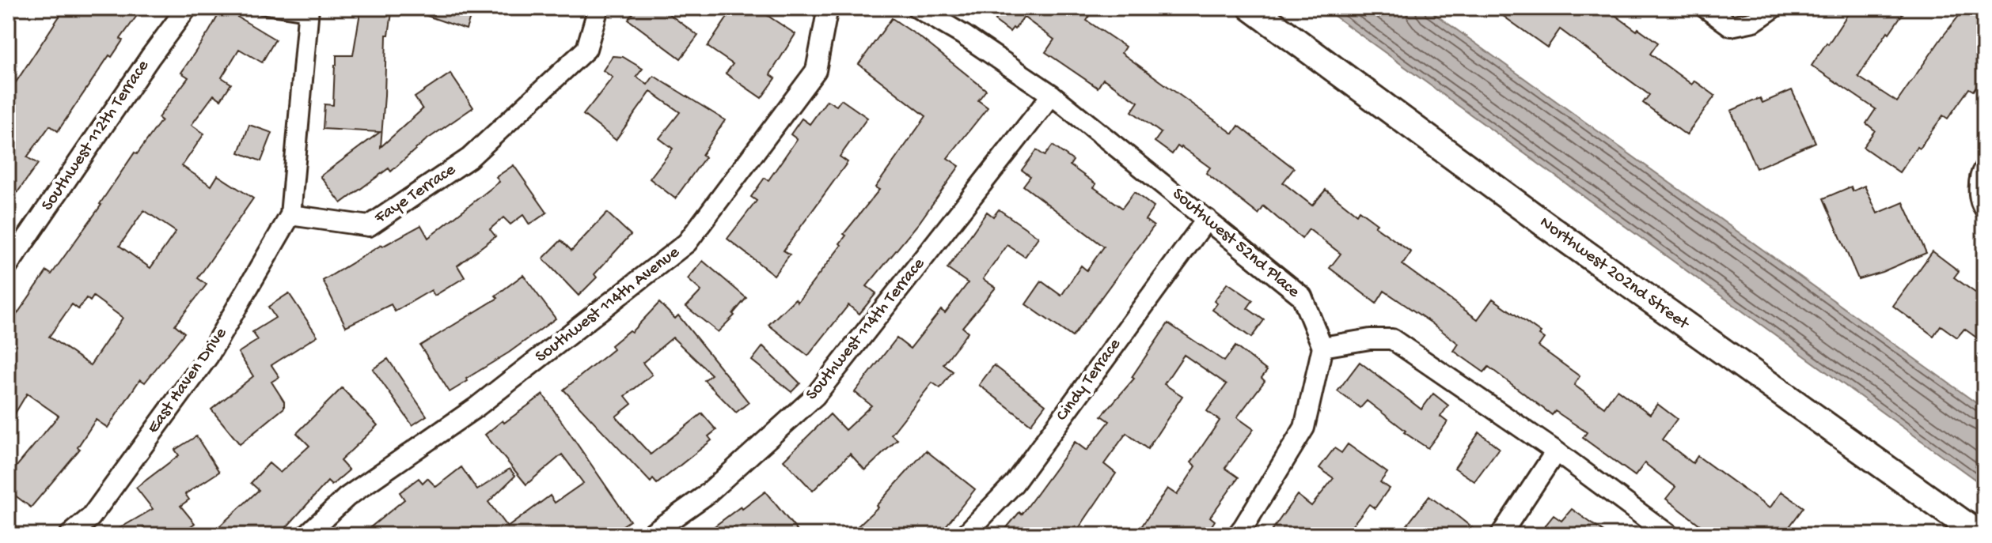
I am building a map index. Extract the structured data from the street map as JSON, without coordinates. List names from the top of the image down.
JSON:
{
  "streets": {
    "street": [
      "Southwest 112th Terrace",
      "Faye Terrace",
      "Southwest 52nd Place",
      "Northwest 202nd Street",
      "Southwest 114th Avenue",
      "Southwest 114th Terrace",
      "Cindy Terrace",
      "East Haven Drive"
    ]
  },
  "crossings": [
    ["Faye Terrace", "East Haven Drive"],
    ["Southwest 52nd Place", "Southwest 114th Terrace"],
    ["Southwest 52nd Place", "Cindy Terrace"]
  ]
}
